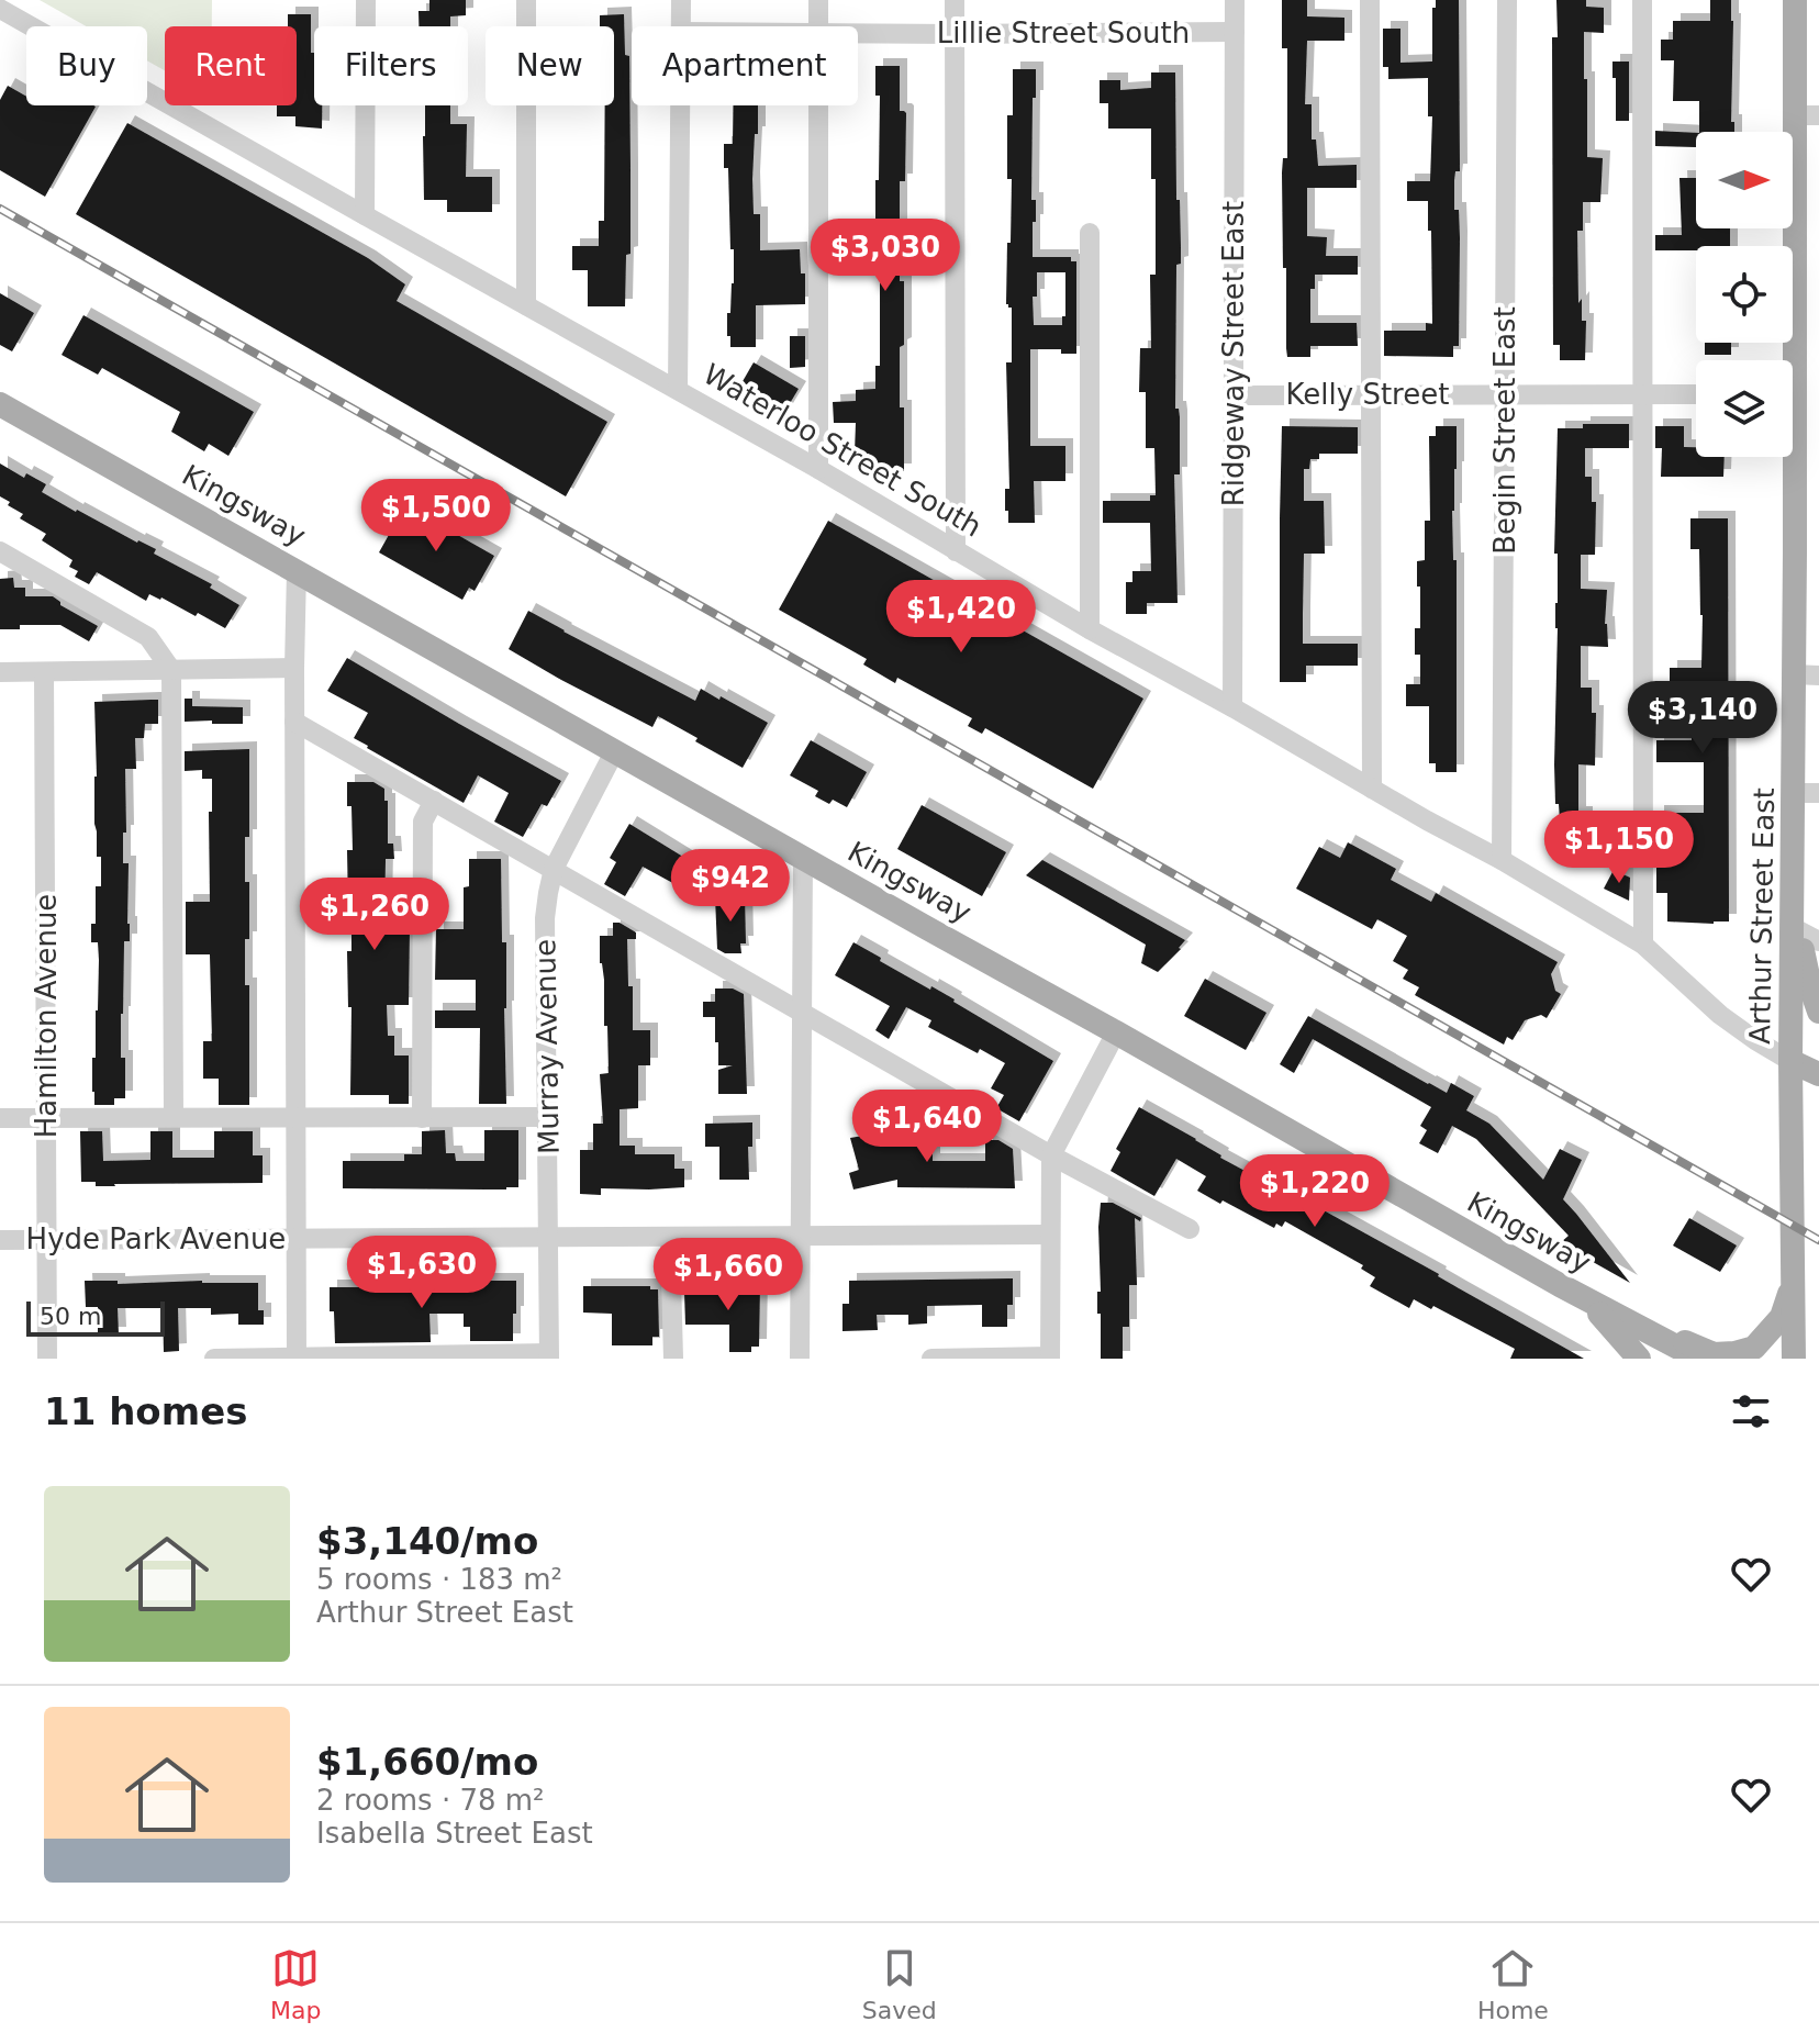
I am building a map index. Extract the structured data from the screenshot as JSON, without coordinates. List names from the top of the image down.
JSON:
{
  "streets": {
    "main road": ["Waterloo Street South", "Kingsway", "Arthur Street East"],
    "street": [
      "Lillie Street South",
      "Ridgeway Street East",
      "Kelly Street",
      "Begin Street East",
      "Hamilton Avenue",
      "Murray Avenue",
      "Hyde Park Avenue"
    ]
  },
  "crossings": [
    ["Lillie Street South", "Ridgeway Street East"],
    ["Ridgeway Street East", "Kelly Street"],
    ["Ridgeway Street East", "Waterloo Street South"],
    ["Kelly Street", "Begin Street East"],
    ["Begin Street East", "Waterloo Street South"],
    ["Waterloo Street South", "Arthur Street East"],
    ["Kingsway", "Murray Avenue"],
    ["Hamilton Avenue", "Hyde Park Avenue"],
    ["Murray Avenue", "Hyde Park Avenue"]
  ],
  "scale_bar": "50 m",
  "north": "right",
  "page": {
    "chip": [
      "Buy",
      "Rent",
      "Filters",
      "New",
      "Apartment"
    ],
    "price": [
      "$3,030",
      "$1,500",
      "$1,420",
      "$3,140",
      "$1,150",
      "$942",
      "$1,260",
      "$1,640",
      "$1,220",
      "$1,630",
      "$1,660"
    ],
    "scale": "50 m",
    "heading": "11 homes",
    "list": [
      {
        "name": "$3,140/mo",
        "note": "5 rooms · 183 m² · Arthur Street East"
      },
      {
        "name": "$1,660/mo",
        "note": "2 rooms · 78 m² · Isabella Street East"
      }
    ],
    "tabs": ["Map", "Saved", "Home"]
  }
}
